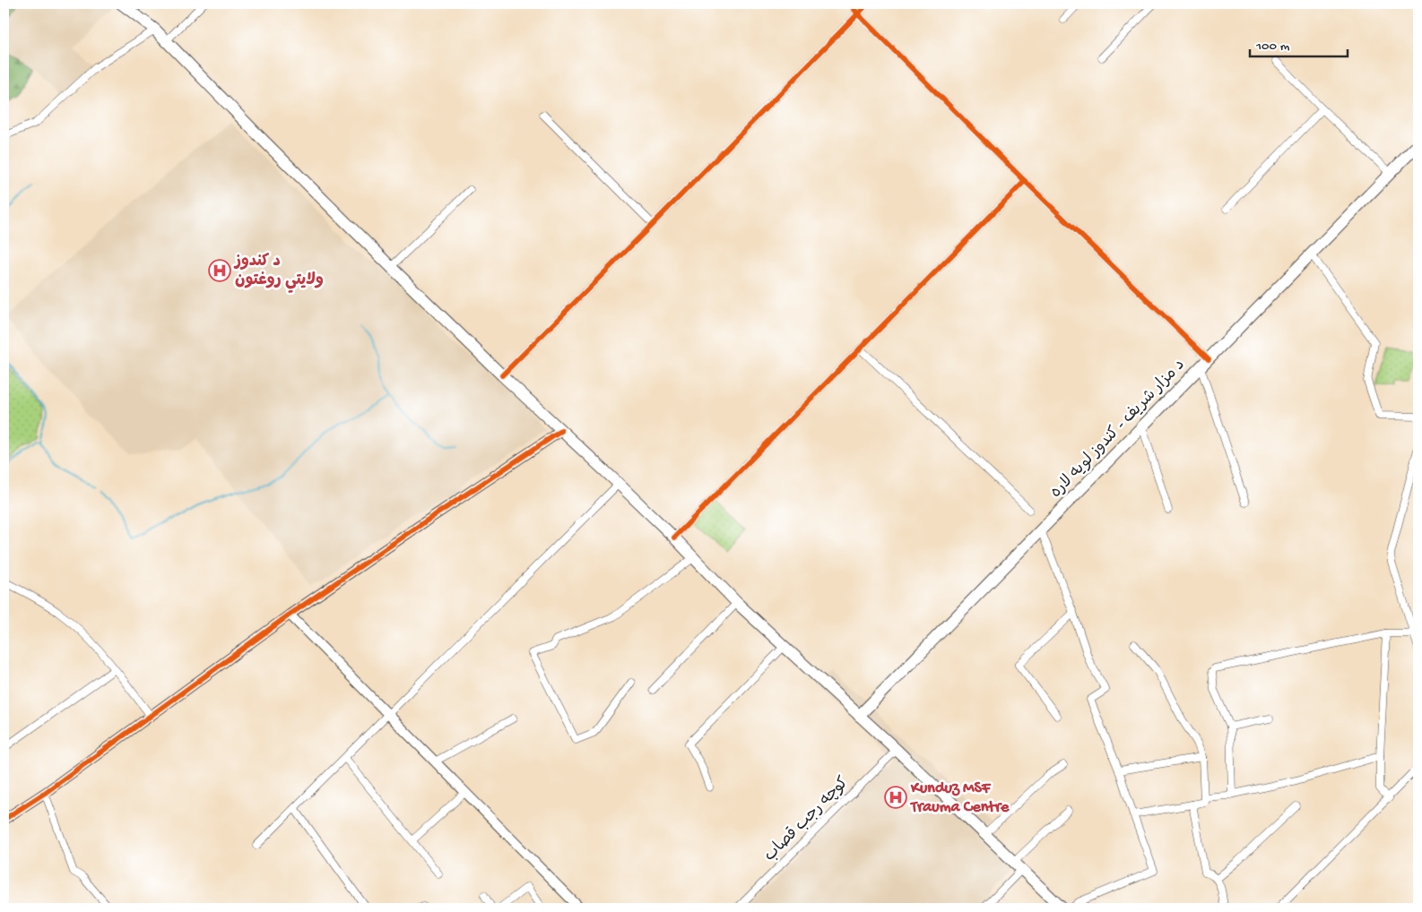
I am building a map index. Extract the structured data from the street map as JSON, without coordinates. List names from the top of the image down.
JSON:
{
  "streets": {
    "main road": ["د مزار شریف - کندوز لویه لاره"],
    "street": ["کوچه رجب قصاب"]
  },
  "places": {
    "hospital": ["د کندوز ولایتي روغتون", "Kunduz MSF Trauma Centre"]
  },
  "scale_bar": "100 m"
}
